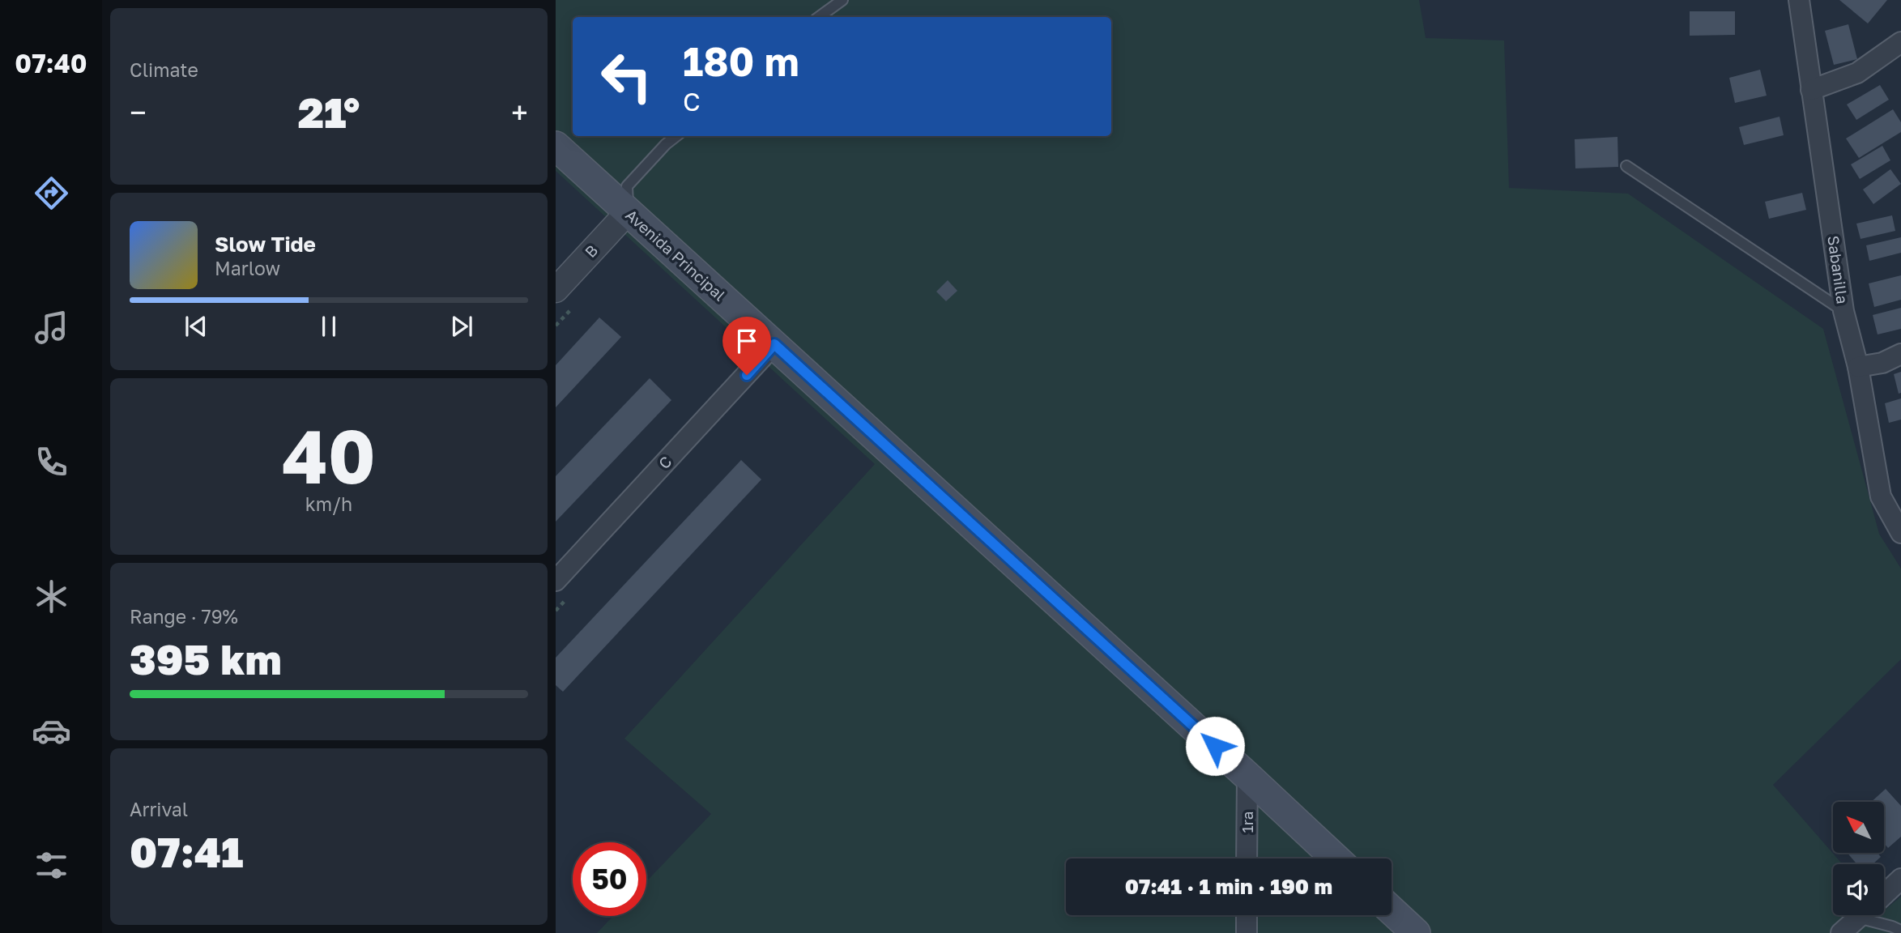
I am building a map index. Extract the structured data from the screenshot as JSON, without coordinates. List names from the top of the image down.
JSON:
{
  "streets": {
    "main road": ["Avenida Principal"],
    "street": [
      "B",
      "Sabanilla",
      "C",
      "1ra"
    ]
  },
  "crossings": [
    ["B", "Avenida Principal"],
    ["Avenida Principal", "C"],
    ["Avenida Principal", "1ra"]
  ],
  "north": "top left",
  "page": {
    "tabs": "07:40",
    "tile": [
      "Climate",
      ["40", "km/h"],
      ["Range · 79%", "395 km"],
      ["Arrival", "07:41"]
    ],
    "turn": ["180 m", "C"],
    "heat": ["−", "21°", "+"],
    "song": ["Slow Tide", "Marlow"],
    "limit": "50",
    "trip": "07:41 · 1 min · 190 m"
  }
}
